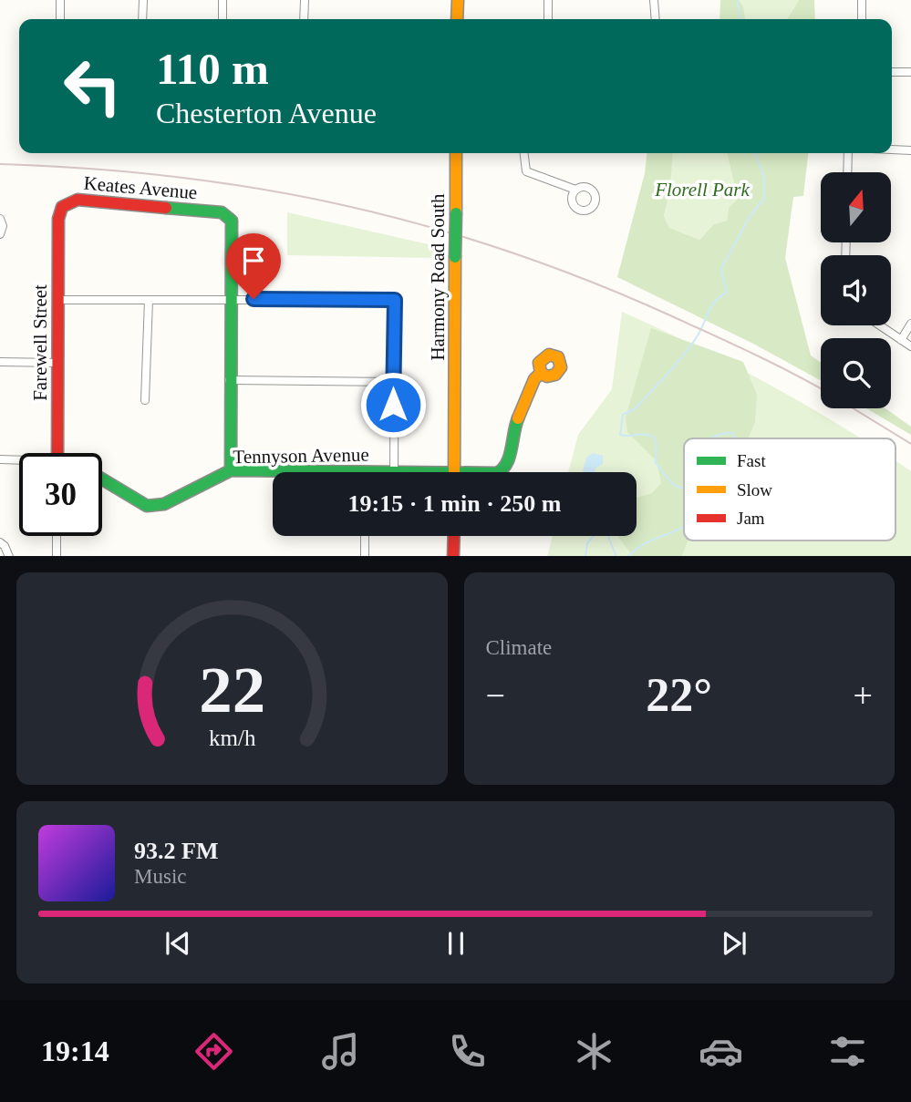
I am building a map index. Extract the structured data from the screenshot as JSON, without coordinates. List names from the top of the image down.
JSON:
{
  "streets": {
    "street": [
      "Keates Avenue",
      "Harmony Road South",
      "Farewell Street",
      "Tennyson Avenue"
    ]
  },
  "crossings": [
    ["Keates Avenue", "Farewell Street"]
  ],
  "parks": ["Florell Park"],
  "legend": ["Fast", "Slow", "Jam"],
  "north": "top",
  "page": {
    "turn": ["110 m", "Chesterton Avenue"],
    "limit": "30",
    "trip": "19:15 · 1 min · 250 m",
    "tile": "Climate",
    "heat": ["−", "22°", "+"],
    "song": ["93.2 FM", "Music"],
    "tabs": "19:14",
    "gauge": ["22", "km/h"]
  }
}
